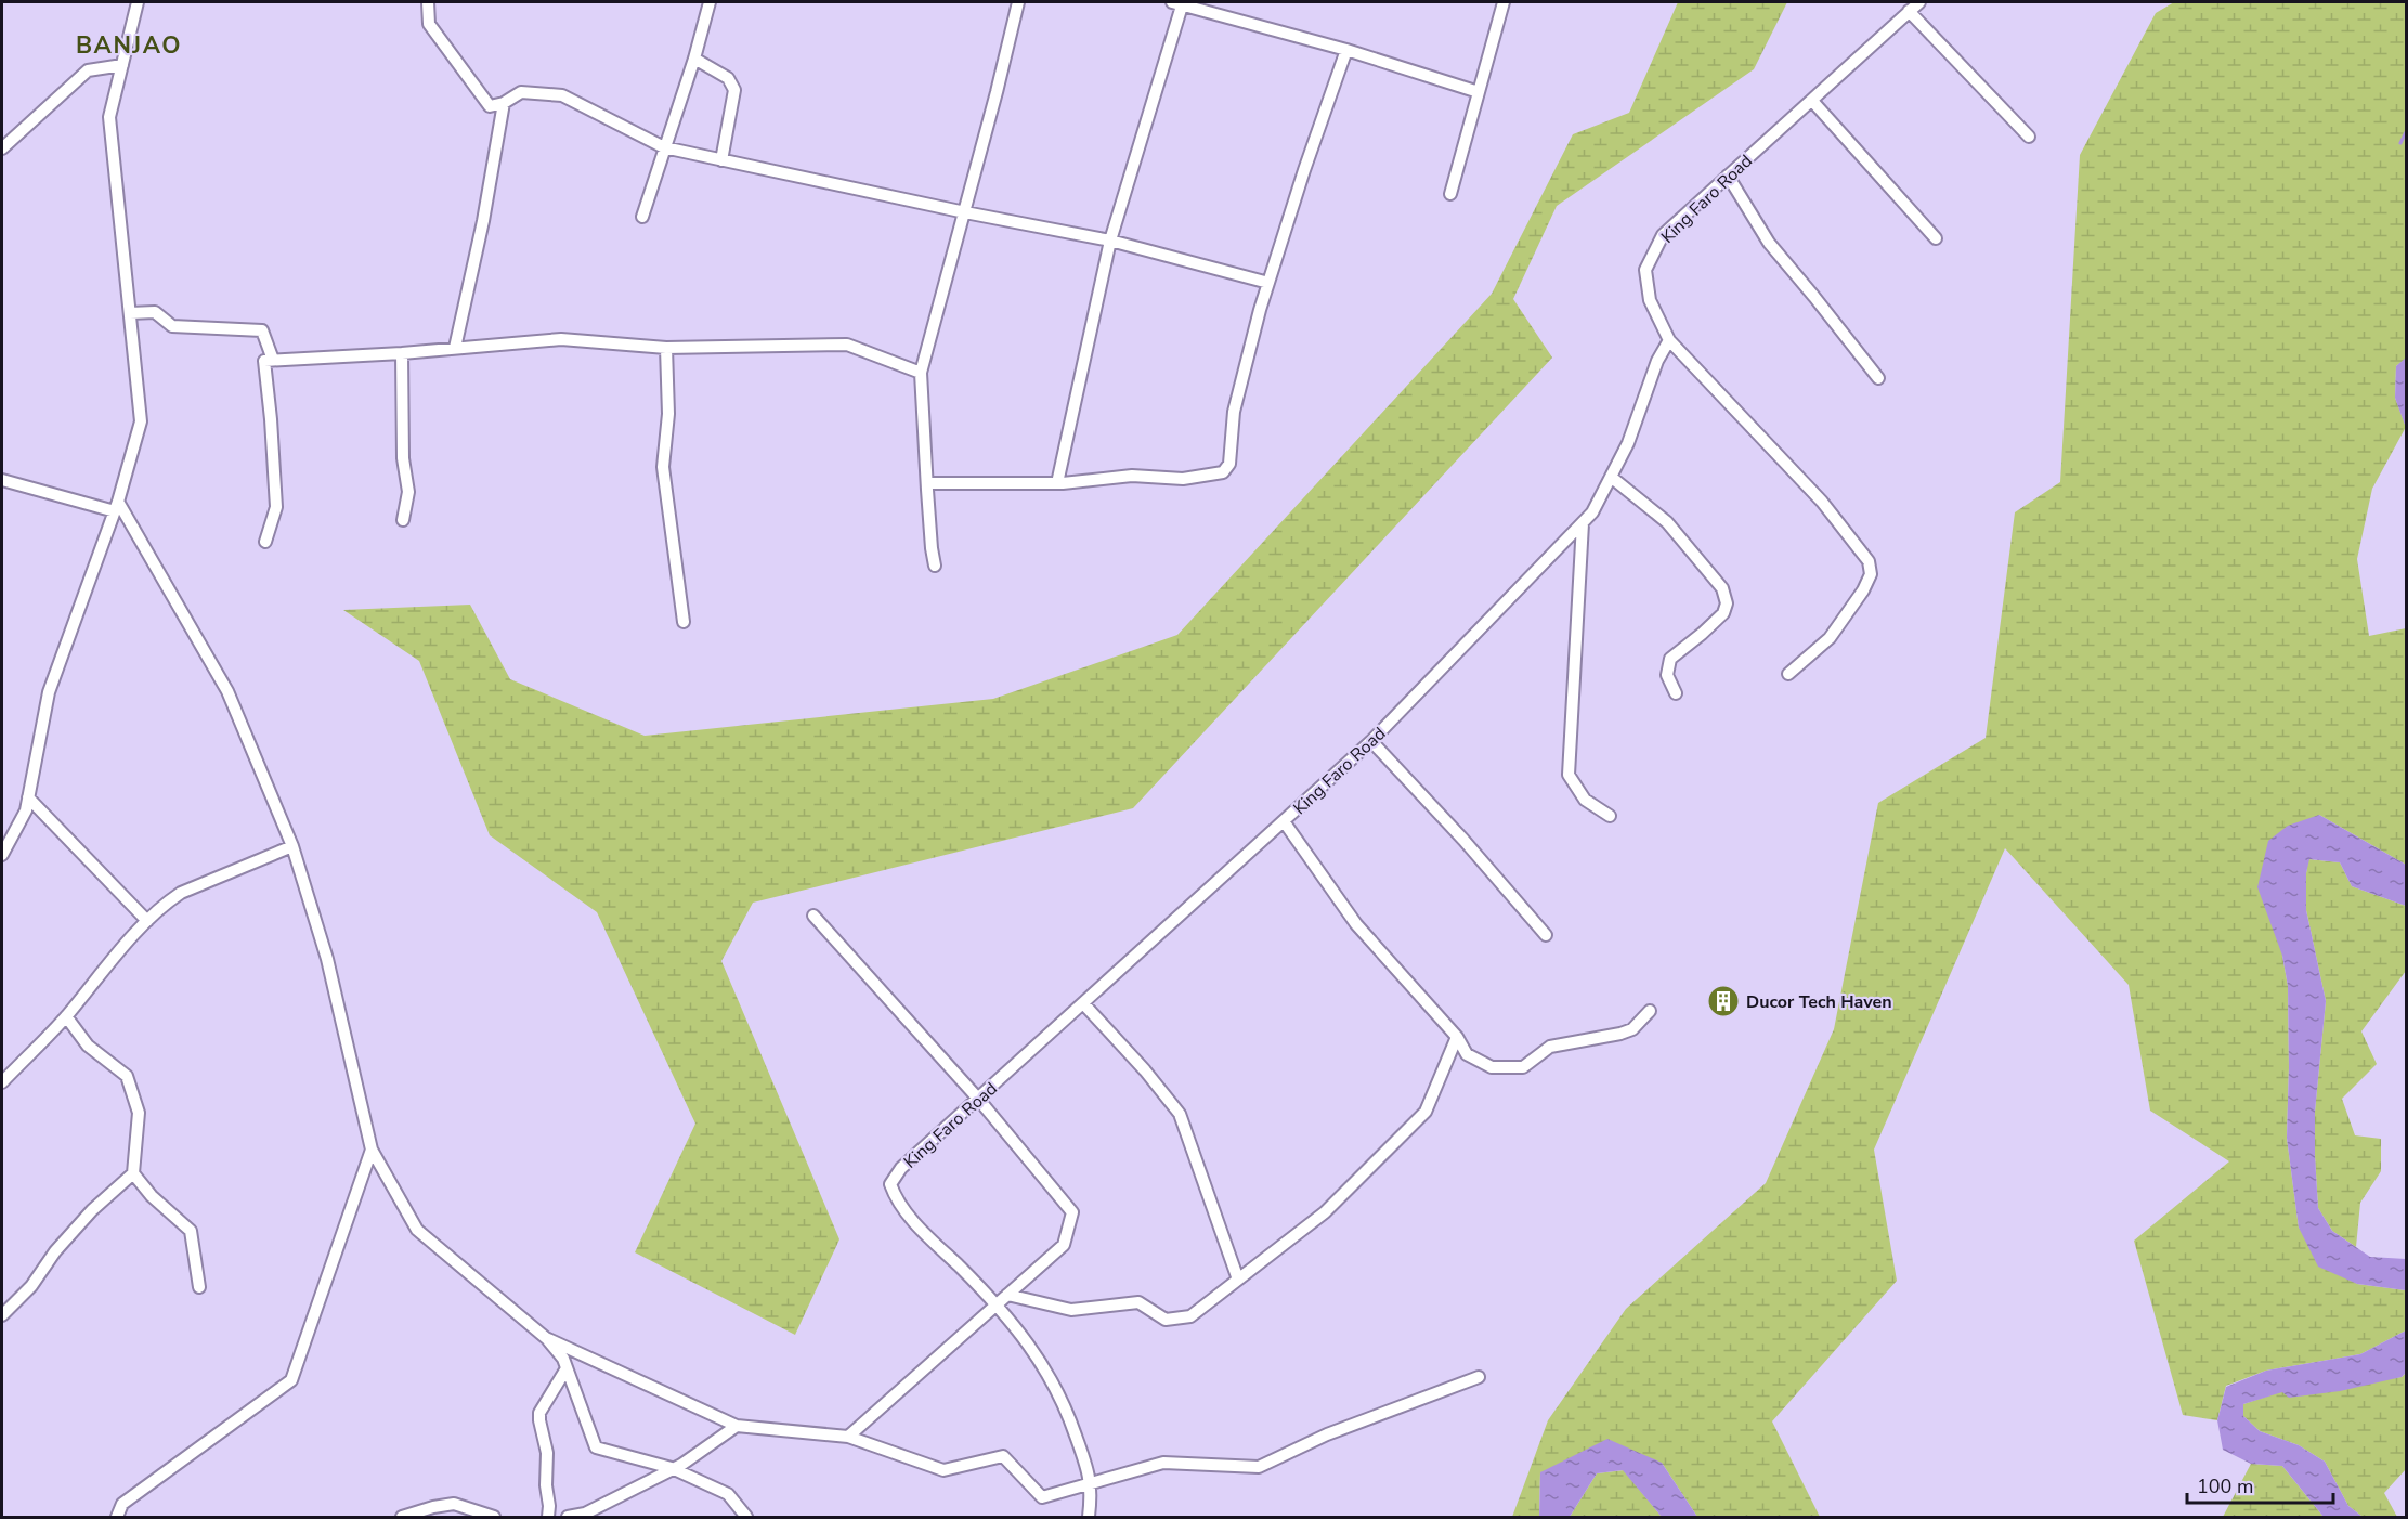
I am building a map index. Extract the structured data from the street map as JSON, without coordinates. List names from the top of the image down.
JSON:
{
  "streets": {
    "street": ["King Faro Road"]
  },
  "districts": ["BANJAO"],
  "places": {
    "building": ["Ducor Tech Haven"]
  },
  "scale_bar": "100 m"
}
